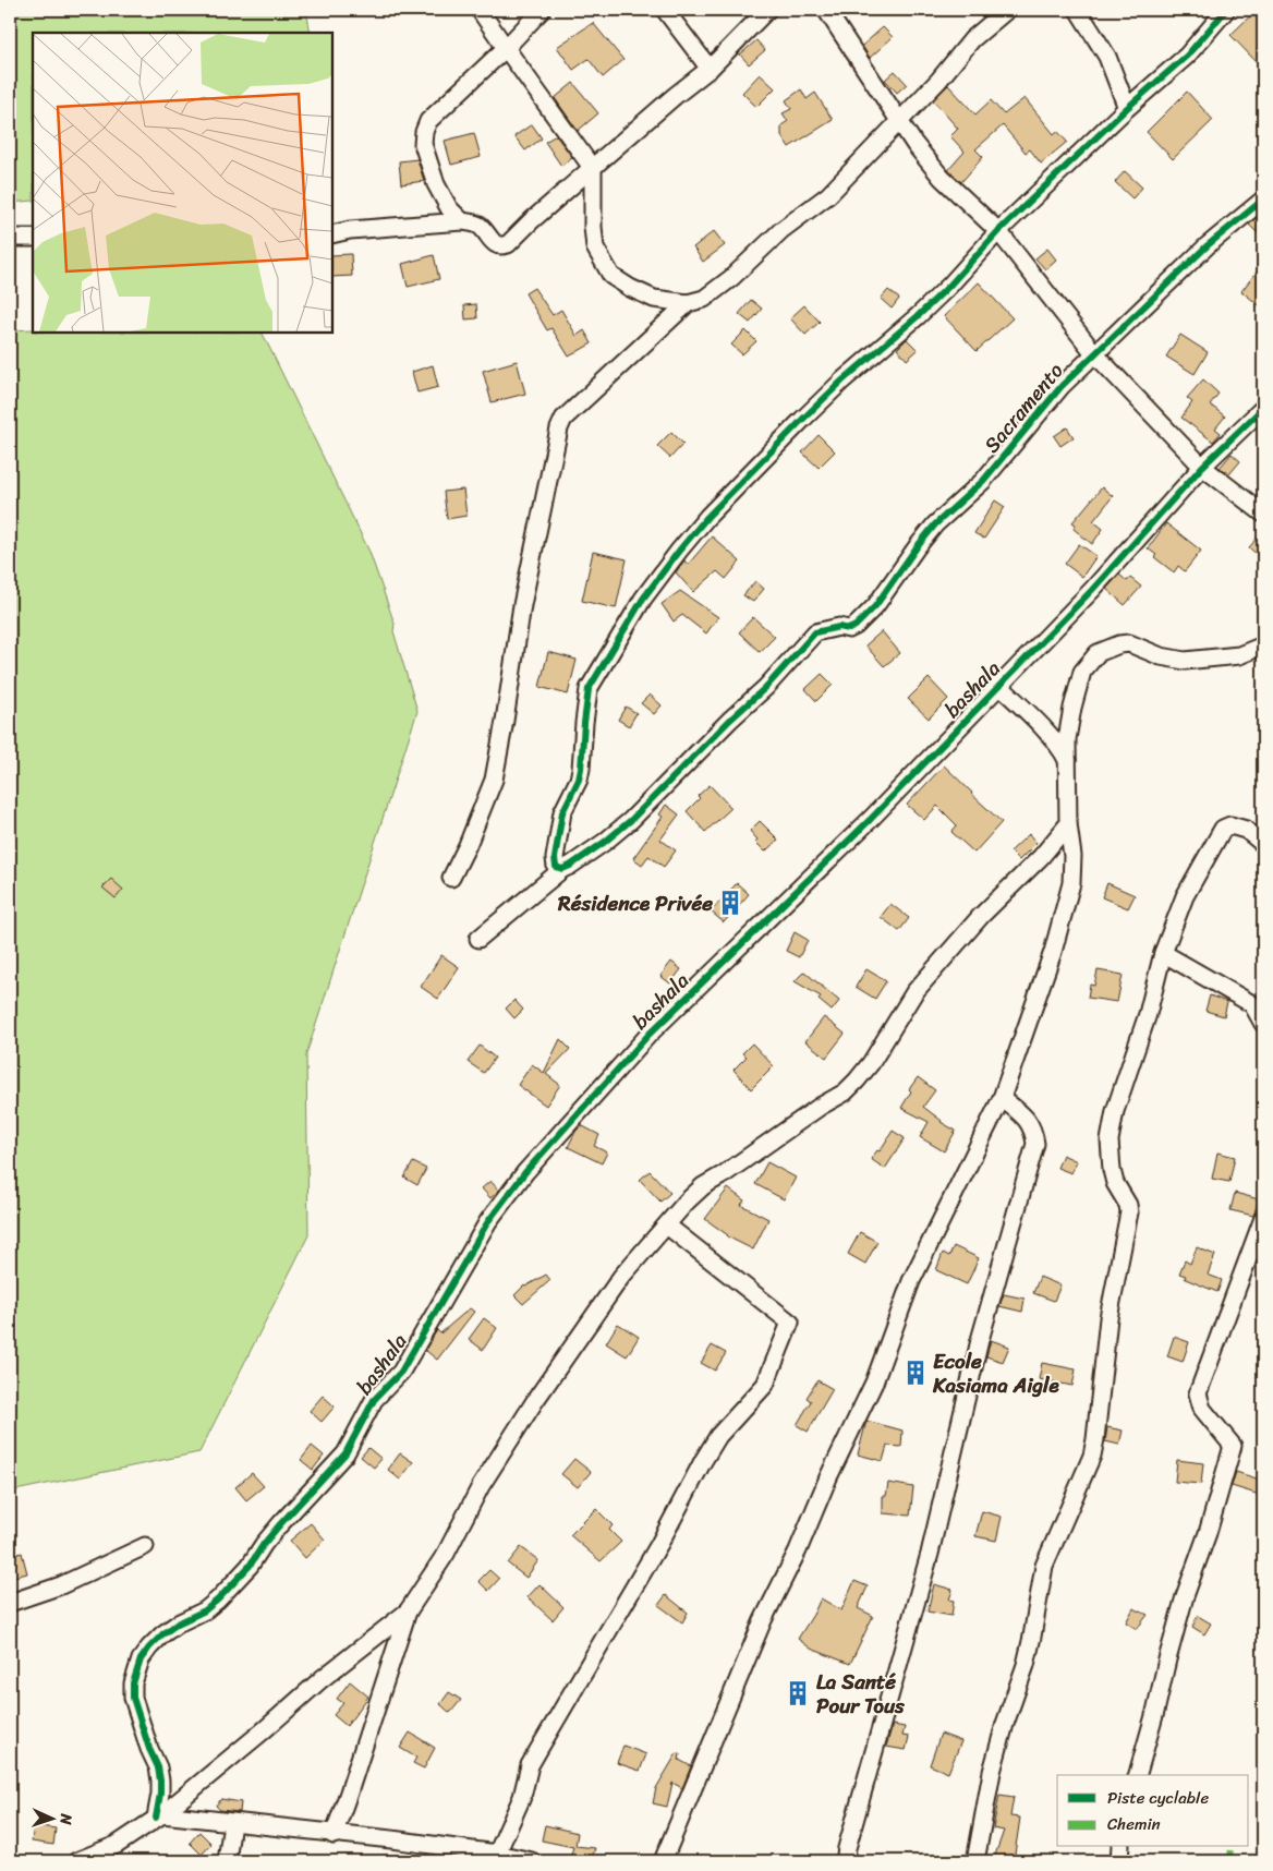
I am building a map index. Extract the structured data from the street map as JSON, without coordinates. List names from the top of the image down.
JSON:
{
  "streets": {
    "street": ["Sacramento", "bashala"]
  },
  "places": {
    "building": ["Résidence Privée", "Ecole Kasiama Aigle", "La Santé Pour Tous"]
  },
  "legend": ["Piste cyclable", "Chemin"],
  "north": "right"
}
